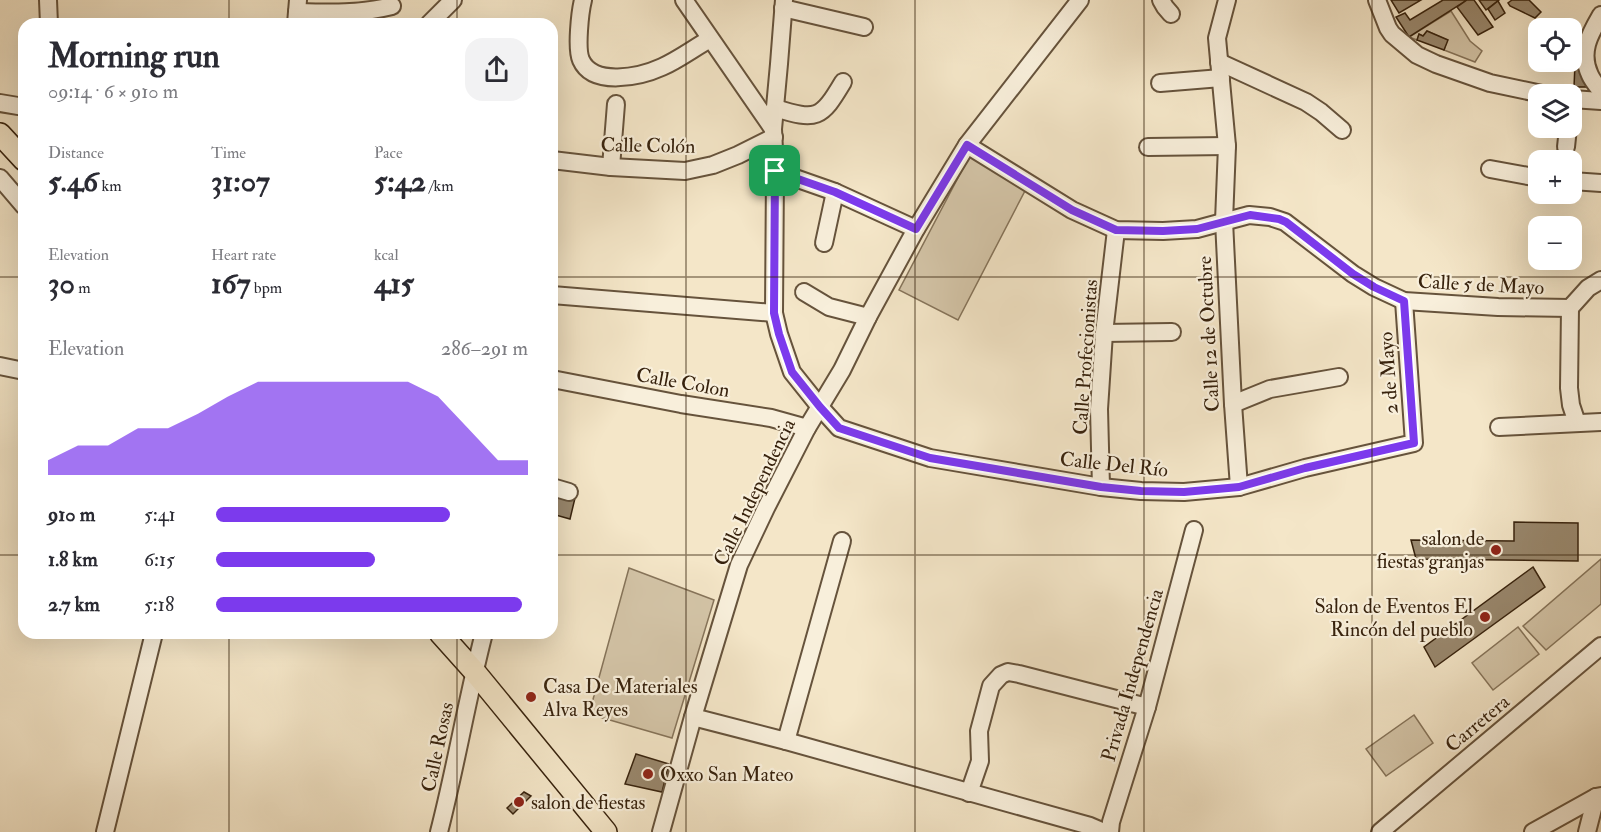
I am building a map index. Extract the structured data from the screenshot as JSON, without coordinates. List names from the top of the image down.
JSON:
{
  "streets": {
    "street": [
      "Calle Colón",
      "Calle 5 de Mayo",
      "Calle 12 de Octubre",
      "Calle Profecionistas",
      "2 de Mayo",
      "Calle Colon",
      "Calle Del Río",
      "Calle Independencia",
      "Privada Independencia",
      "Carretera",
      "Calle Rosas"
    ]
  },
  "crossings": [
    ["Calle Colón", "Calle Del Río"],
    ["Calle 5 de Mayo", "Calle 12 de Octubre"],
    ["Calle 5 de Mayo", "Calle Profecionistas"],
    ["Calle 5 de Mayo", "2 de Mayo"],
    ["Calle 5 de Mayo", "Calle Independencia"],
    ["Calle 12 de Octubre", "Calle Del Río"],
    ["Calle Profecionistas", "Calle Del Río"],
    ["2 de Mayo", "Calle Del Río"],
    ["Calle Colon", "Calle Independencia"],
    ["Calle Del Río", "Calle Independencia"]
  ],
  "places": [
    "salon de fiestas granjas",
    "Salon de Eventos El Rincón del pueblo",
    "Casa De Materiales Alva Reyes",
    "Oxxo San Mateo",
    "salon de fiestas"
  ],
  "page": {
    "map_buttons": ["+", "−"],
    "heading": ["Morning run", "09:14 · 6 × 910 m"],
    "stats": [
      ["Distance", "5.46 km"],
      ["Time", "31:07"],
      ["Pace", "5:42 /km"],
      ["Elevation", "30 m"],
      ["Heart rate", "167 bpm"],
      ["kcal", "415"]
    ],
    "chart": ["Elevation", "286–291 m"],
    "list": [
      {
        "name": "910 m",
        "note": "5:41"
      },
      {
        "name": "1.8 km",
        "note": "6:15"
      },
      {
        "name": "2.7 km",
        "note": "5:18"
      }
    ]
  }
}
